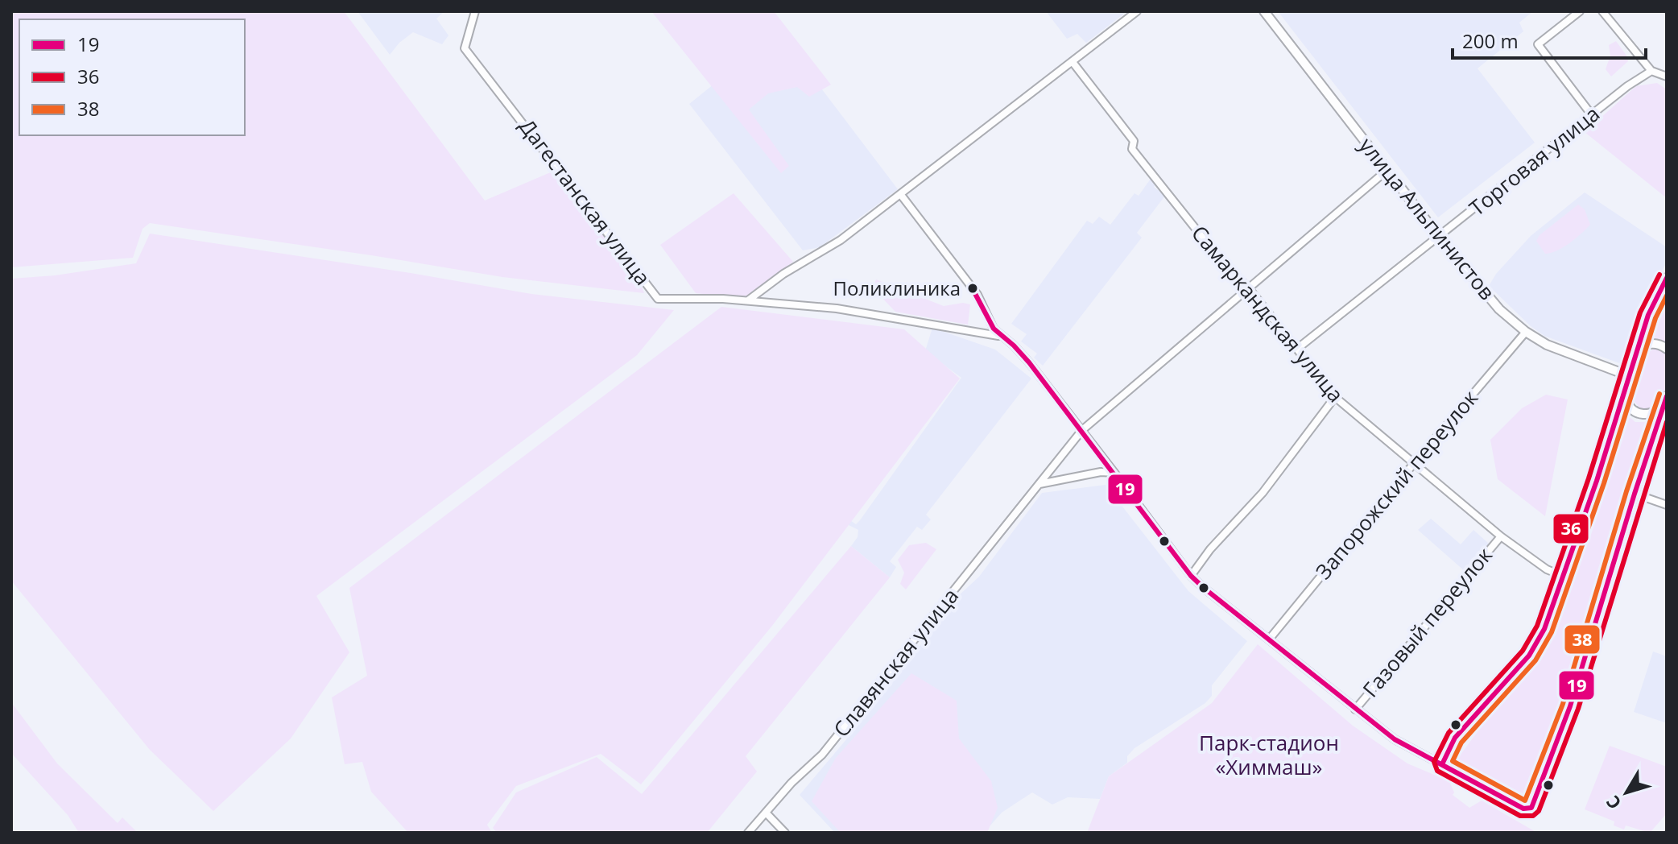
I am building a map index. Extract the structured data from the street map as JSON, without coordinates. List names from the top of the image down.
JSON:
{
  "streets": {
    "main road": ["улица Альпинистов"],
    "street": [
      "Торговая улица",
      "Дагестанская улица",
      "Самаркандская улица",
      "Запорожский переулок",
      "Газовый переулок",
      "Славянская улица"
    ]
  },
  "crossings": [
    ["Торговая улица", "улица Альпинистов"],
    ["Торговая улица", "Самаркандская улица"],
    ["улица Альпинистов", "Запорожский переулок"],
    ["улица Альпинистов", "Славянская улица"],
    ["Самаркандская улица", "Запорожский переулок"],
    ["Самаркандская улица", "Газовый переулок"],
    ["Самаркандская улица", "Славянская улица"]
  ],
  "parks": ["Парк-стадион «Химмаш»"],
  "places": ["Поликлиника"],
  "lines": ["transit line 36", "transit line 19", "transit line 38"],
  "legend": ["19", "36", "38"],
  "scale_bar": "200 m",
  "north": "bottom left"
}
